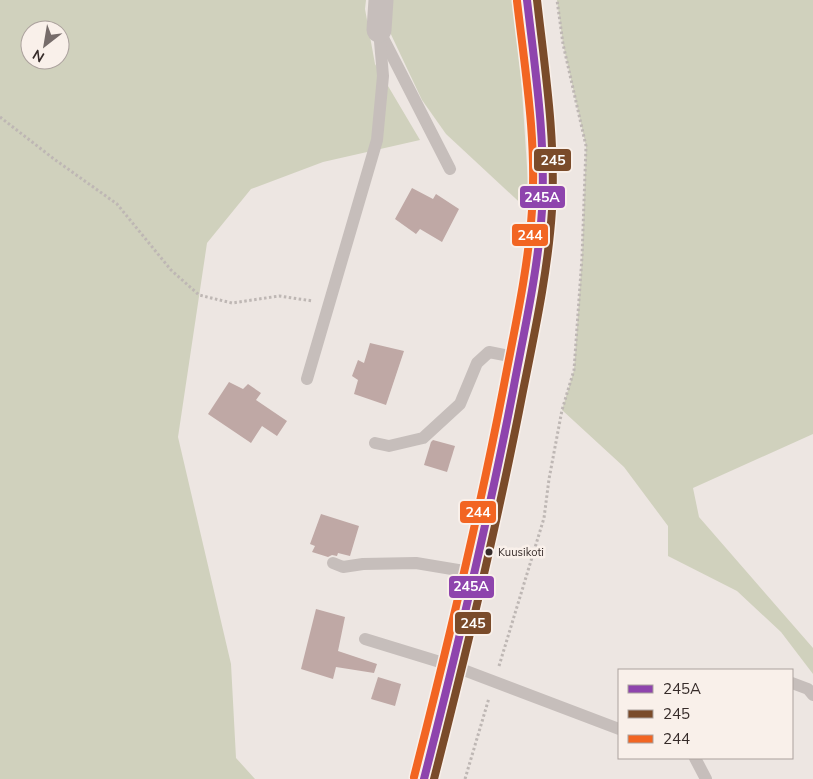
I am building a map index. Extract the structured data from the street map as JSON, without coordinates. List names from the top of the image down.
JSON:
{
  "places": ["Kuusikoti"],
  "lines": ["transit line 245A", "transit line 245", "transit line 244"],
  "legend": ["245A", "245", "244"],
  "north": "bottom left"
}
